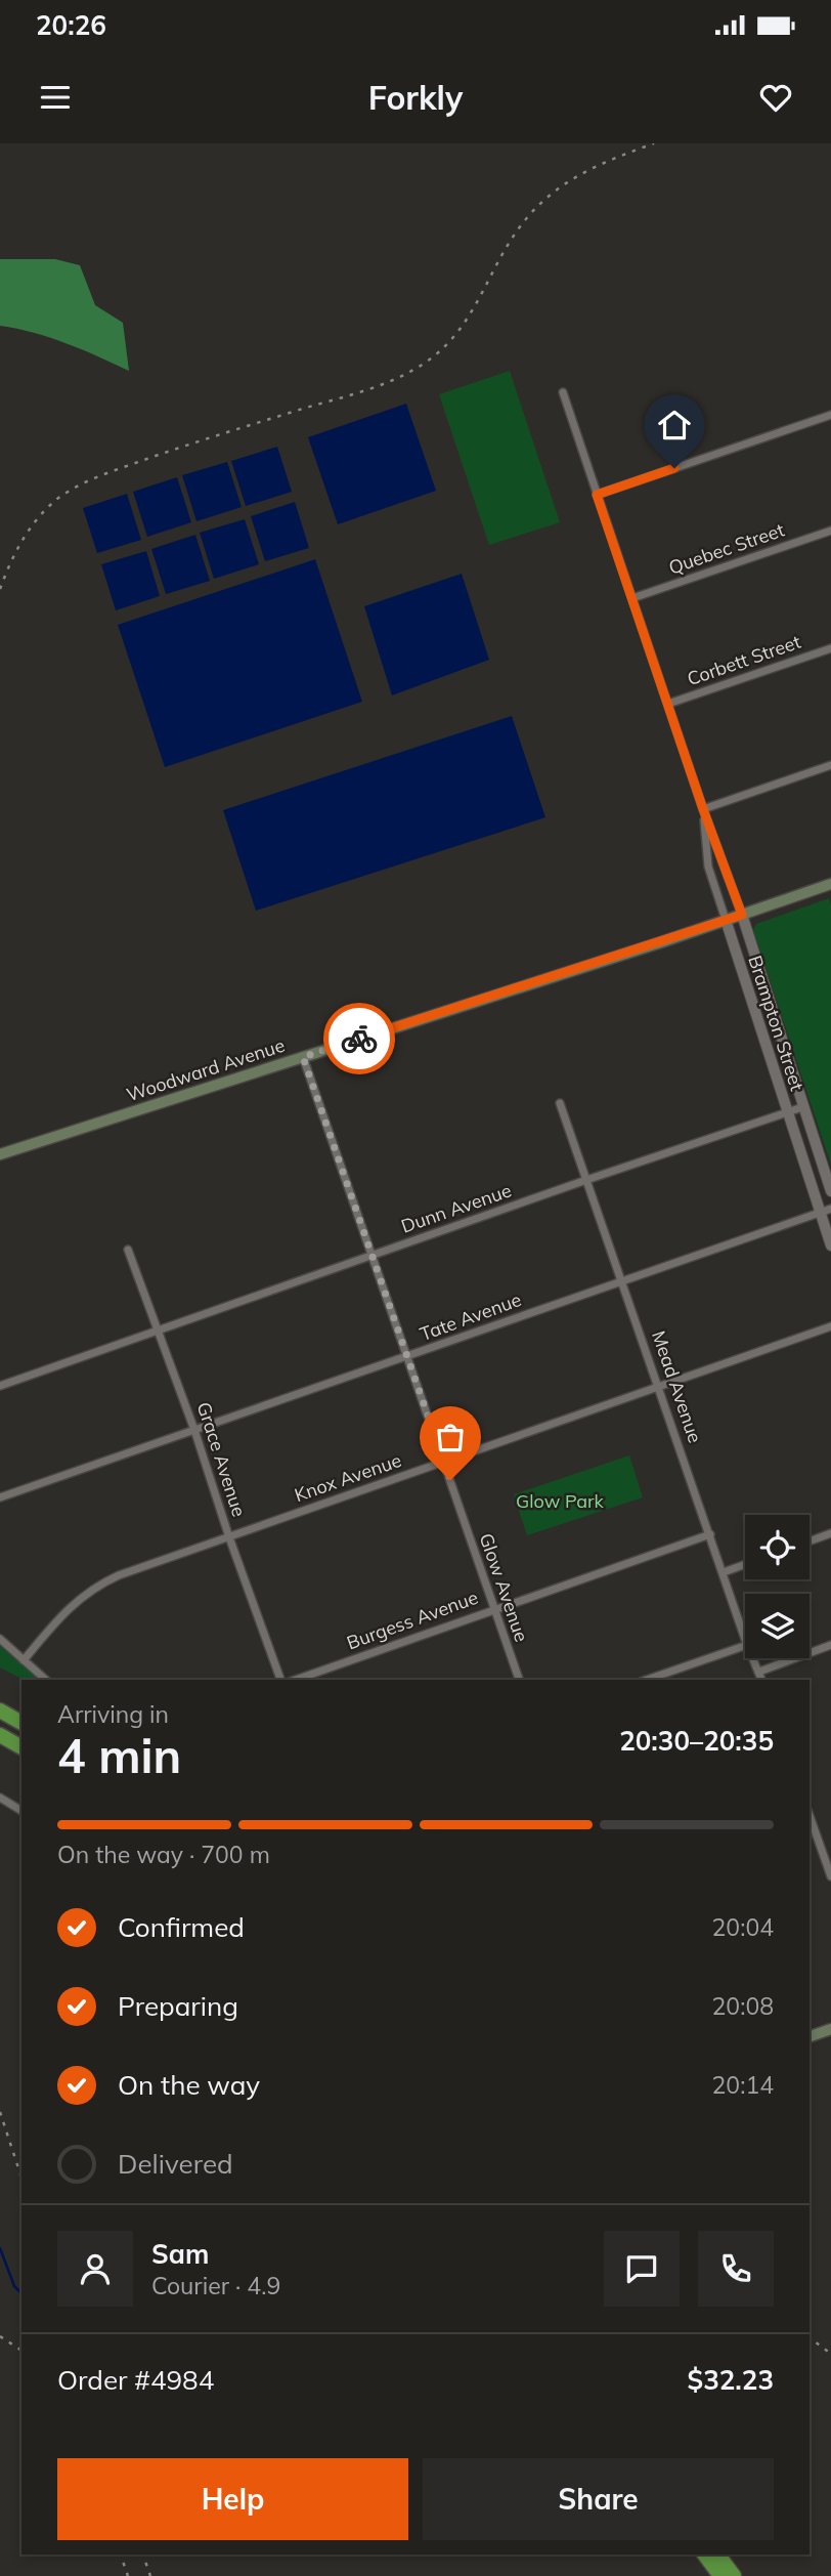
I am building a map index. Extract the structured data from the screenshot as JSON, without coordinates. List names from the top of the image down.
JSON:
{
  "streets": {
    "main road": ["Woodward Avenue"],
    "street": [
      "Quebec Street",
      "Corbett Street",
      "Brampton Street",
      "Dunn Avenue",
      "Tate Avenue",
      "Mead Avenue",
      "Grace Avenue",
      "Knox Avenue",
      "Glow Avenue",
      "Burgess Avenue"
    ]
  },
  "crossings": [
    ["Quebec Street", "Brampton Street"],
    ["Corbett Street", "Brampton Street"],
    ["Brampton Street", "Woodward Avenue"],
    ["Brampton Street", "Dunn Avenue"],
    ["Brampton Street", "Tate Avenue"],
    ["Woodward Avenue", "Glow Avenue"],
    ["Dunn Avenue", "Mead Avenue"],
    ["Dunn Avenue", "Grace Avenue"],
    ["Dunn Avenue", "Glow Avenue"],
    ["Tate Avenue", "Mead Avenue"],
    ["Tate Avenue", "Grace Avenue"],
    ["Tate Avenue", "Glow Avenue"],
    ["Mead Avenue", "Knox Avenue"],
    ["Mead Avenue", "Burgess Avenue"],
    ["Grace Avenue", "Knox Avenue"],
    ["Knox Avenue", "Glow Avenue"],
    ["Glow Avenue", "Burgess Avenue"]
  ],
  "parks": ["Glow Park"],
  "page": {
    "status": "20:26",
    "header": "Forkly",
    "heading": ["4 min", "Arriving in", "20:30–20:35"],
    "panel": [
      "Sam",
      "Courier · 4.9",
      "Order #4984",
      "$32.23"
    ],
    "bar": "On the way · 700 m",
    "list": [
      ["Confirmed", "20:04"],
      ["Preparing", "20:08"],
      ["On the way", "20:14"],
      "Delivered"
    ],
    "buttons": ["Help", "Share"]
  }
}
